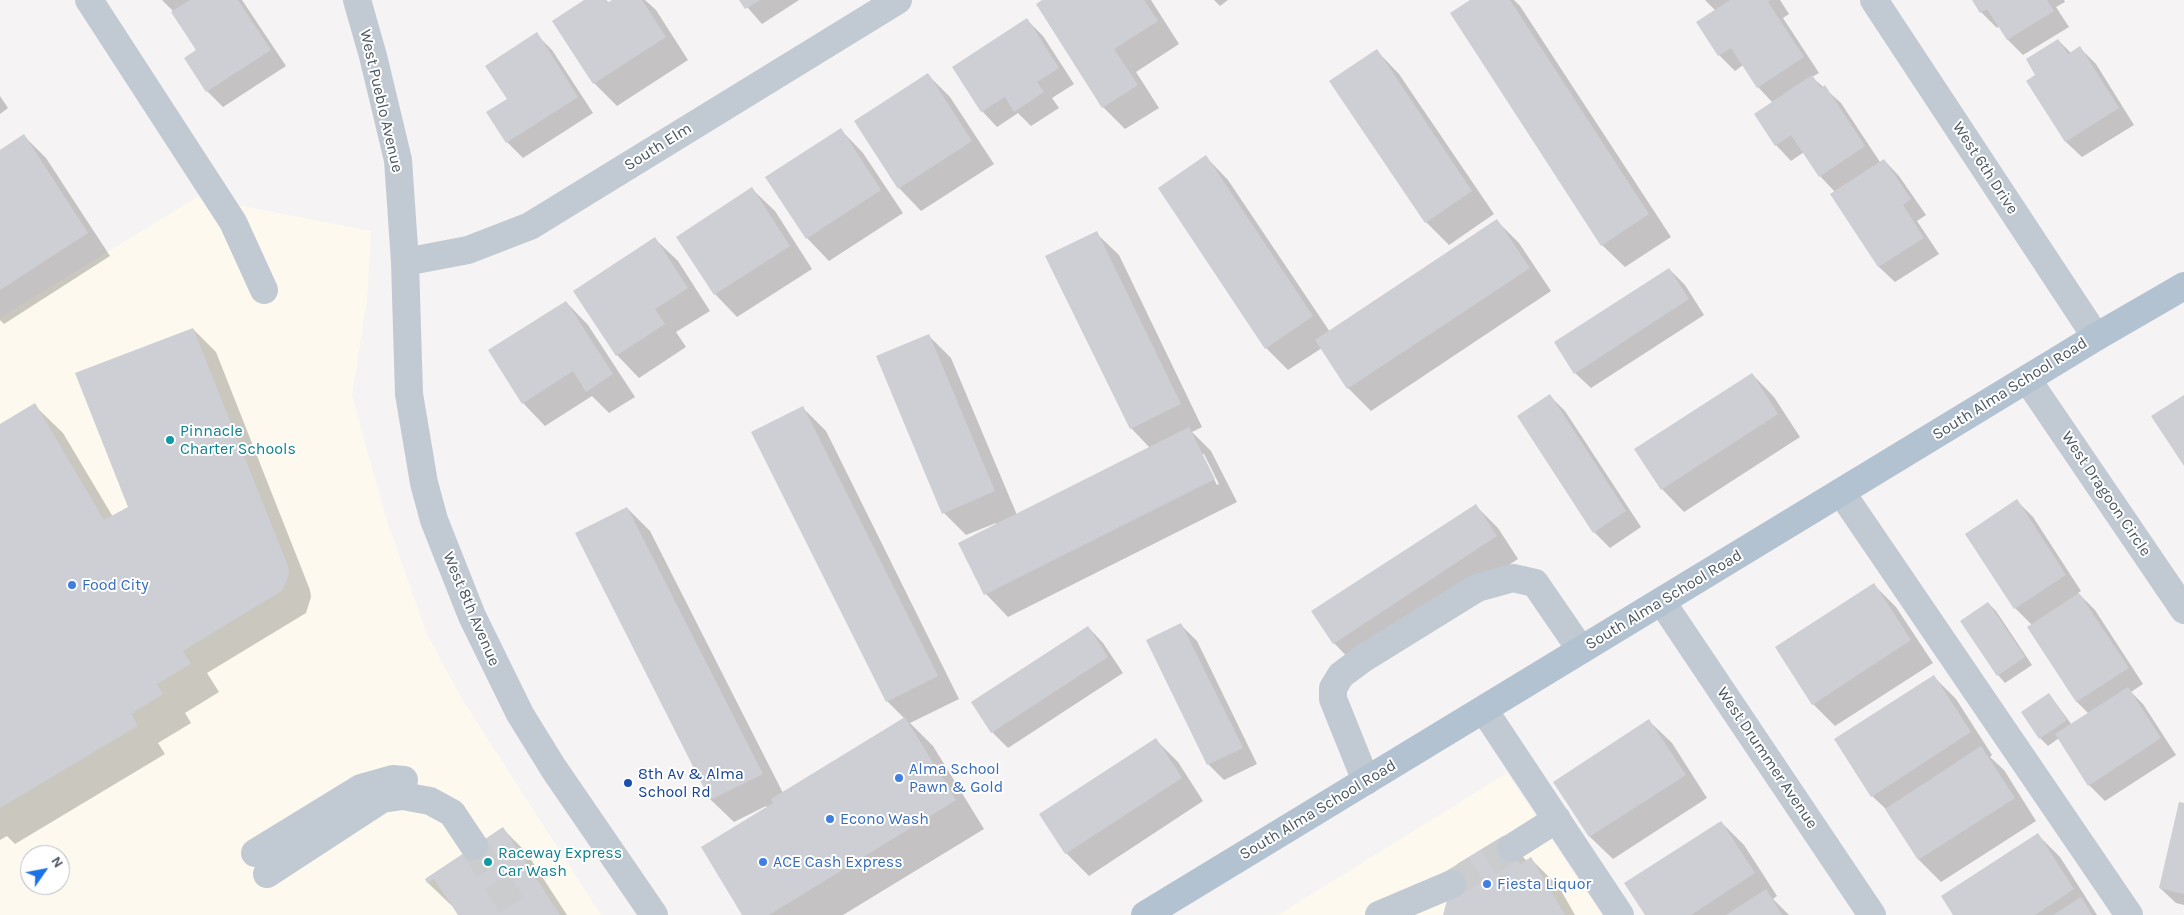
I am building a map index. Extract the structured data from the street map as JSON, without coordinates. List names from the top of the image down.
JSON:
{
  "streets": {
    "main road": ["South Alma School Road"],
    "street": [
      "West Pueblo Avenue",
      "South Elm",
      "West 6th Drive",
      "West Dragoon Circle",
      "West 8th Avenue",
      "West Drummer Avenue"
    ]
  },
  "crossings": [
    ["West Pueblo Avenue", "South Elm"],
    ["West Pueblo Avenue", "West 8th Avenue"],
    ["South Elm", "West 8th Avenue"],
    ["West 6th Drive", "South Alma School Road"],
    ["South Alma School Road", "West Dragoon Circle"],
    ["South Alma School Road", "West Drummer Avenue"]
  ],
  "places": [
    "Pinnacle Charter Schools",
    "Food City",
    "Alma School Pawn & Gold",
    "8th Av & Alma School Rd",
    "Econo Wash",
    "Raceway Express Car Wash",
    "ACE Cash Express",
    "Fiesta Liquor"
  ],
  "north": "top right"
}
